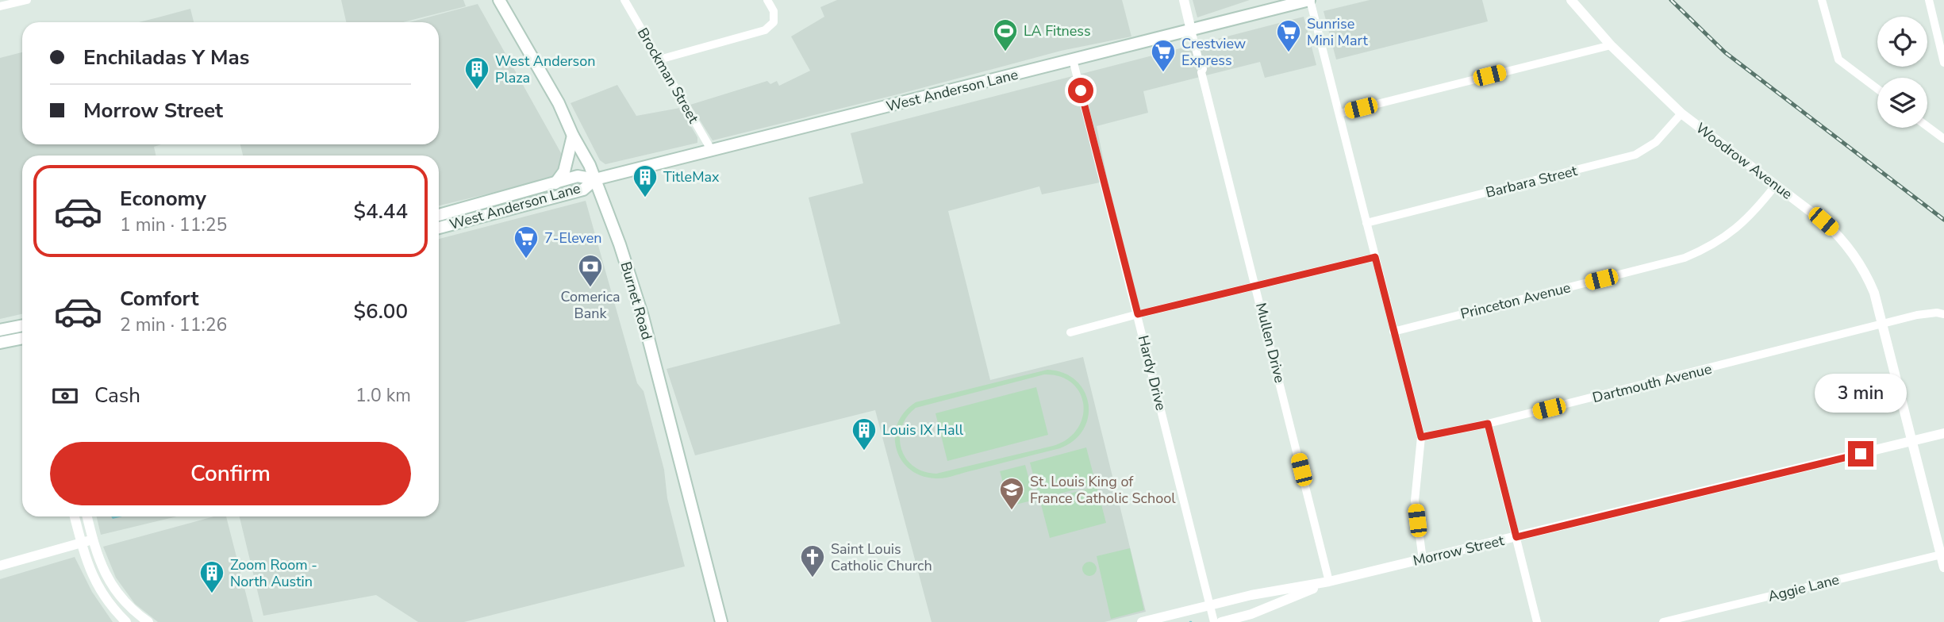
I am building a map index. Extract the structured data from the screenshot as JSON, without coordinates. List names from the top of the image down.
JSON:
{
  "streets": {
    "main road": ["West Anderson Lane", "Burnet Road"],
    "street": [
      "Brockman Street",
      "Woodrow Avenue",
      "Barbara Street",
      "Princeton Avenue",
      "Mullen Drive",
      "Hardy Drive",
      "Dartmouth Avenue",
      "Morrow Street",
      "Aggie Lane"
    ]
  },
  "crossings": [
    ["Brockman Street", "West Anderson Lane"],
    ["West Anderson Lane", "Burnet Road"],
    ["West Anderson Lane", "Mullen Drive"],
    ["West Anderson Lane", "Hardy Drive"],
    ["Woodrow Avenue", "Barbara Street"],
    ["Woodrow Avenue", "Princeton Avenue"],
    ["Woodrow Avenue", "Dartmouth Avenue"],
    ["Woodrow Avenue", "Morrow Street"],
    ["Woodrow Avenue", "Aggie Lane"],
    ["Mullen Drive", "Morrow Street"],
    ["Hardy Drive", "Morrow Street"]
  ],
  "places": {
    "sports": ["LA Fitness"],
    "supermarket": ["Sunrise Mini Mart", "Crestview Express", "7-Eleven"],
    "building": [
      "West Anderson Plaza",
      "TitleMax",
      "Louis IX Hall",
      "Zoom Room - North Austin"
    ],
    "bank": ["Comerica Bank"],
    "school or university": ["St. Louis King of France Catholic School"],
    "church": ["Saint Louis Catholic Church"]
  },
  "page": {
    "banner": ["Enchiladas Y Mas", "Morrow Street"],
    "list": [
      {
        "name": "Economy",
        "note": "1 min · 11:25",
        "value": "$4.44"
      },
      {
        "name": "Comfort",
        "note": "2 min · 11:26",
        "value": "$6.00"
      }
    ],
    "pay": ["Cash", "1.0 km"],
    "bubble": "3 min",
    "buttons": "Confirm"
  }
}
